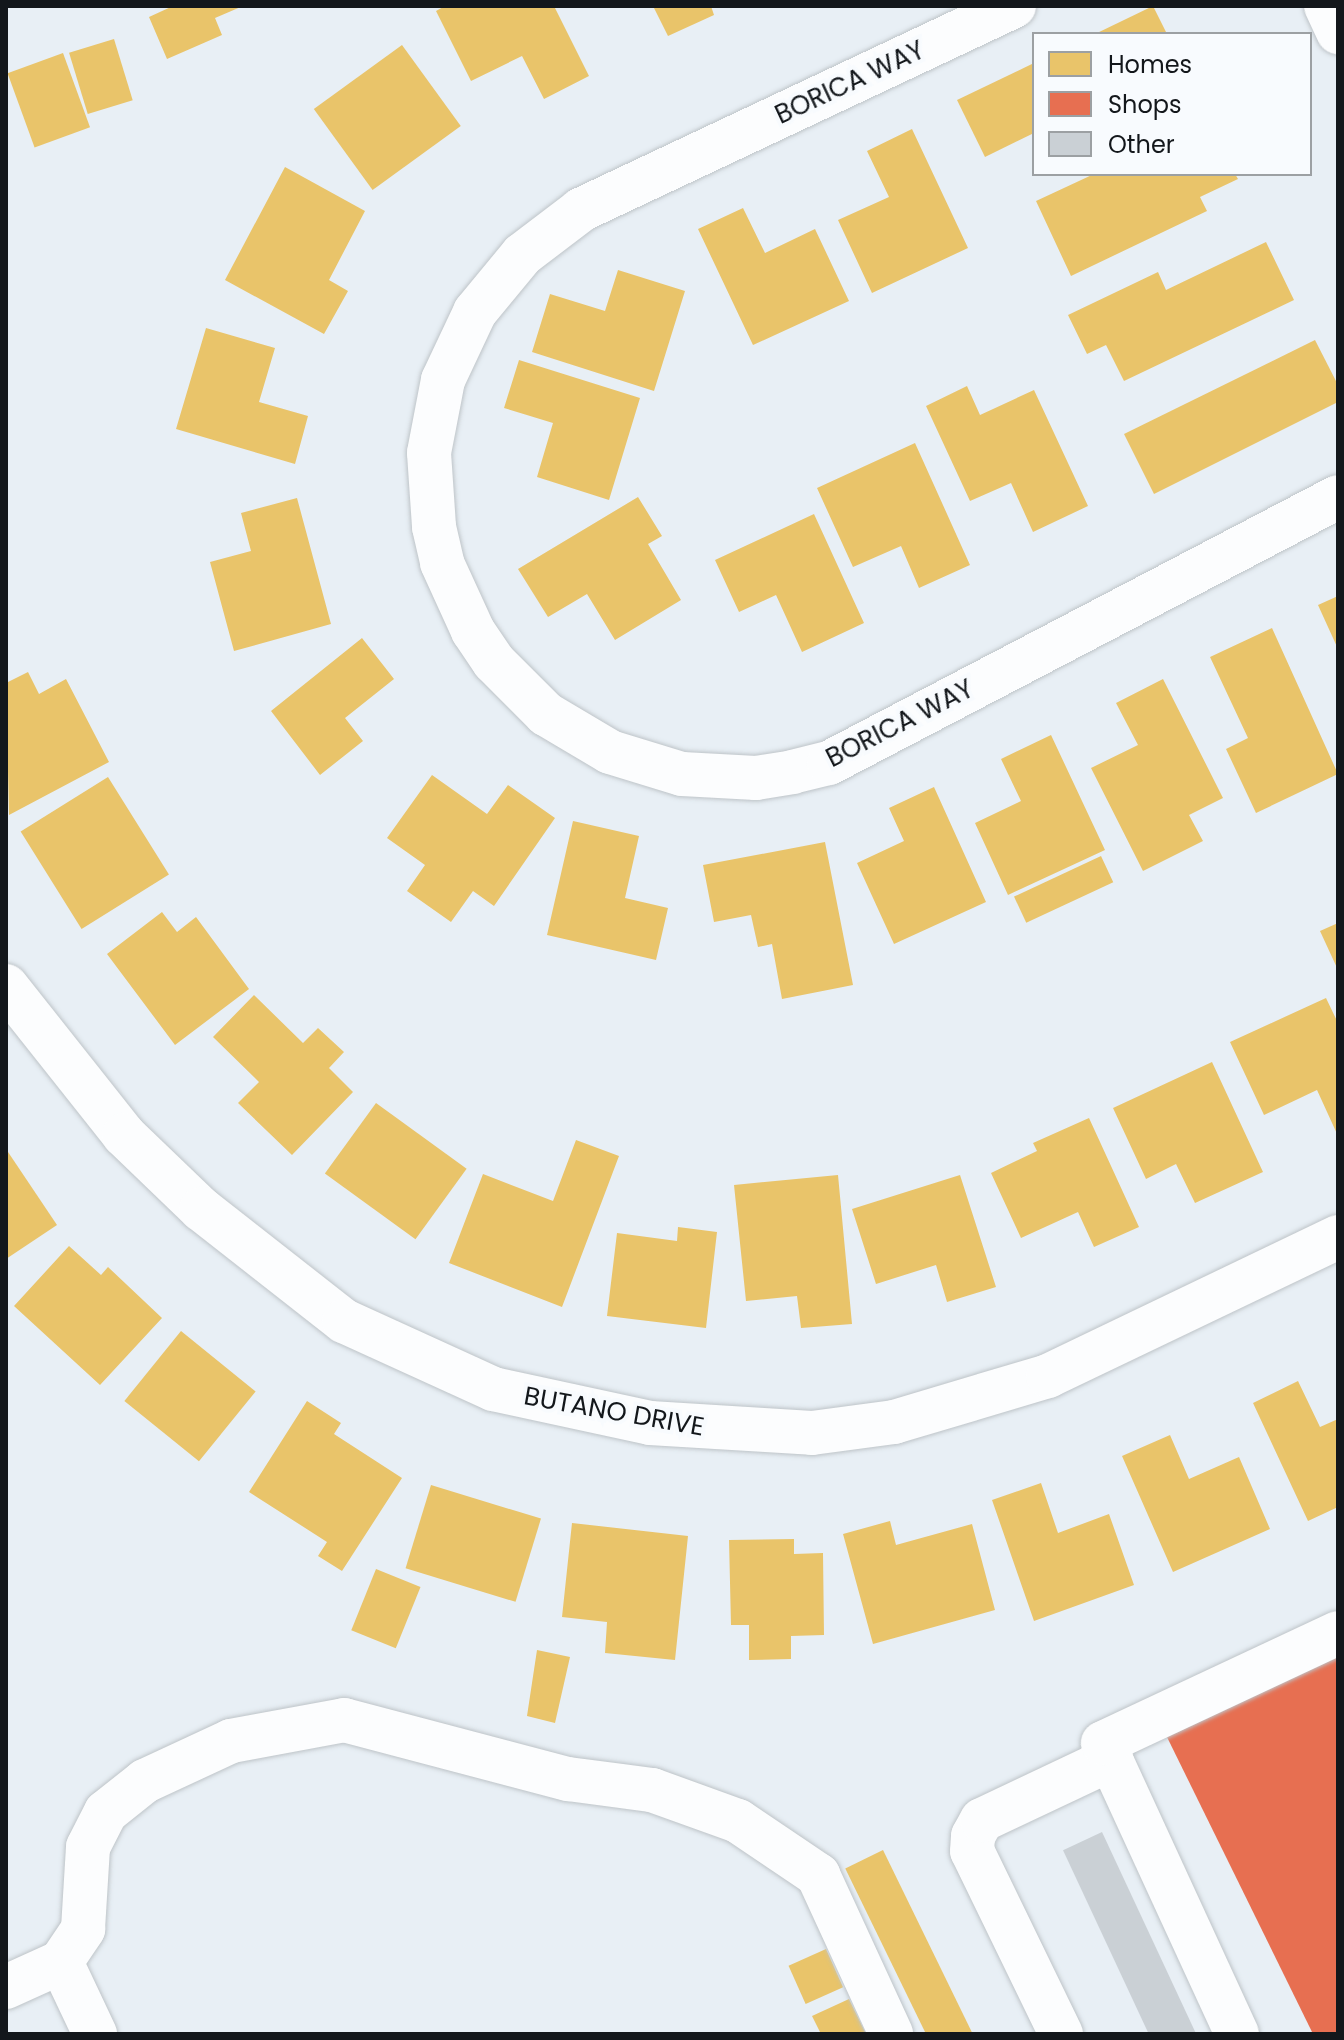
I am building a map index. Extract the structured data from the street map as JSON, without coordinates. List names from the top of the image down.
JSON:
{
  "streets": {
    "street": ["BORICA WAY", "BUTANO DRIVE"]
  },
  "legend": ["Homes", "Shops", "Other"]
}
